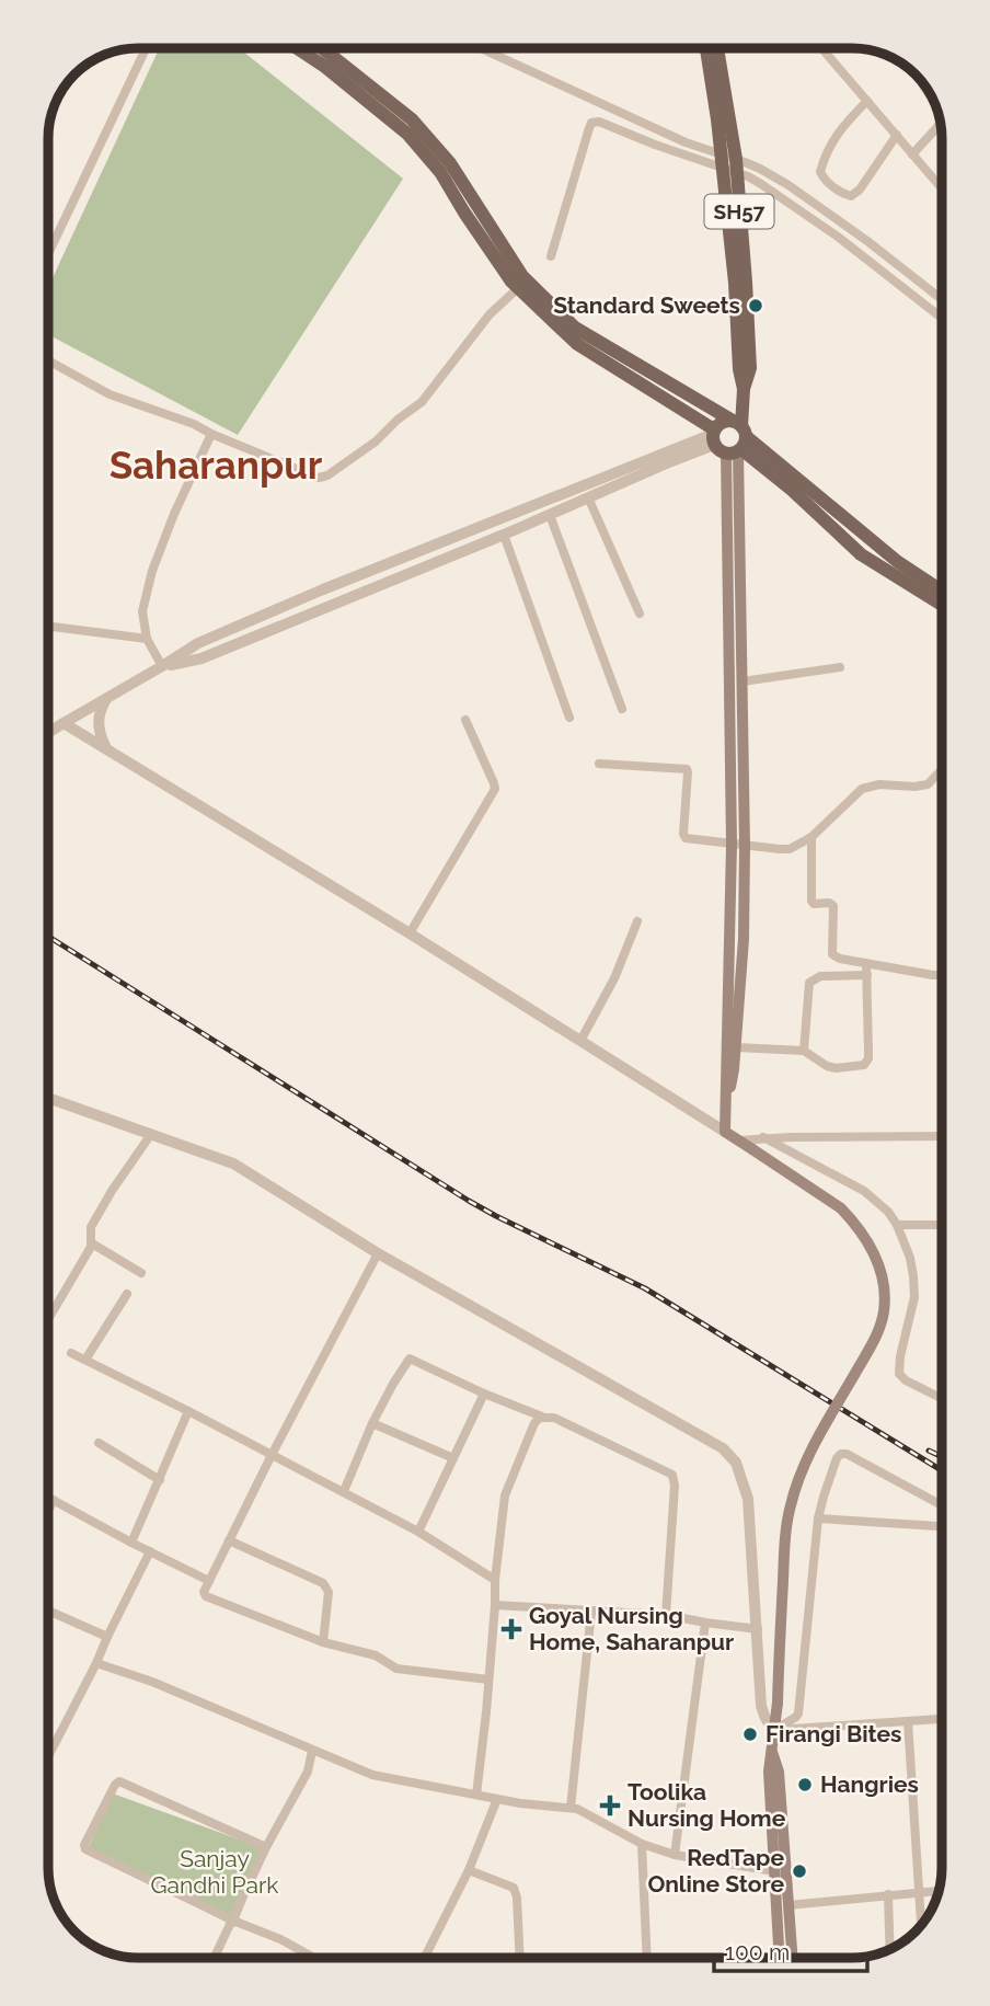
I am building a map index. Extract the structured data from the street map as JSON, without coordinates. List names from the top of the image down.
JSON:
{
  "streets": {
    "main road": ["SH57"]
  },
  "districts": ["Saharanpur"],
  "parks": ["Sanjay Gandhi Park"],
  "places": {
    "other": [
      "Standard Sweets",
      "Firangi Bites",
      "Hangries",
      "RedTape Online Store"
    ],
    "health": ["Goyal Nursing Home, Saharanpur", "Toolika Nursing Home"]
  },
  "scale_bar": "100 m"
}
